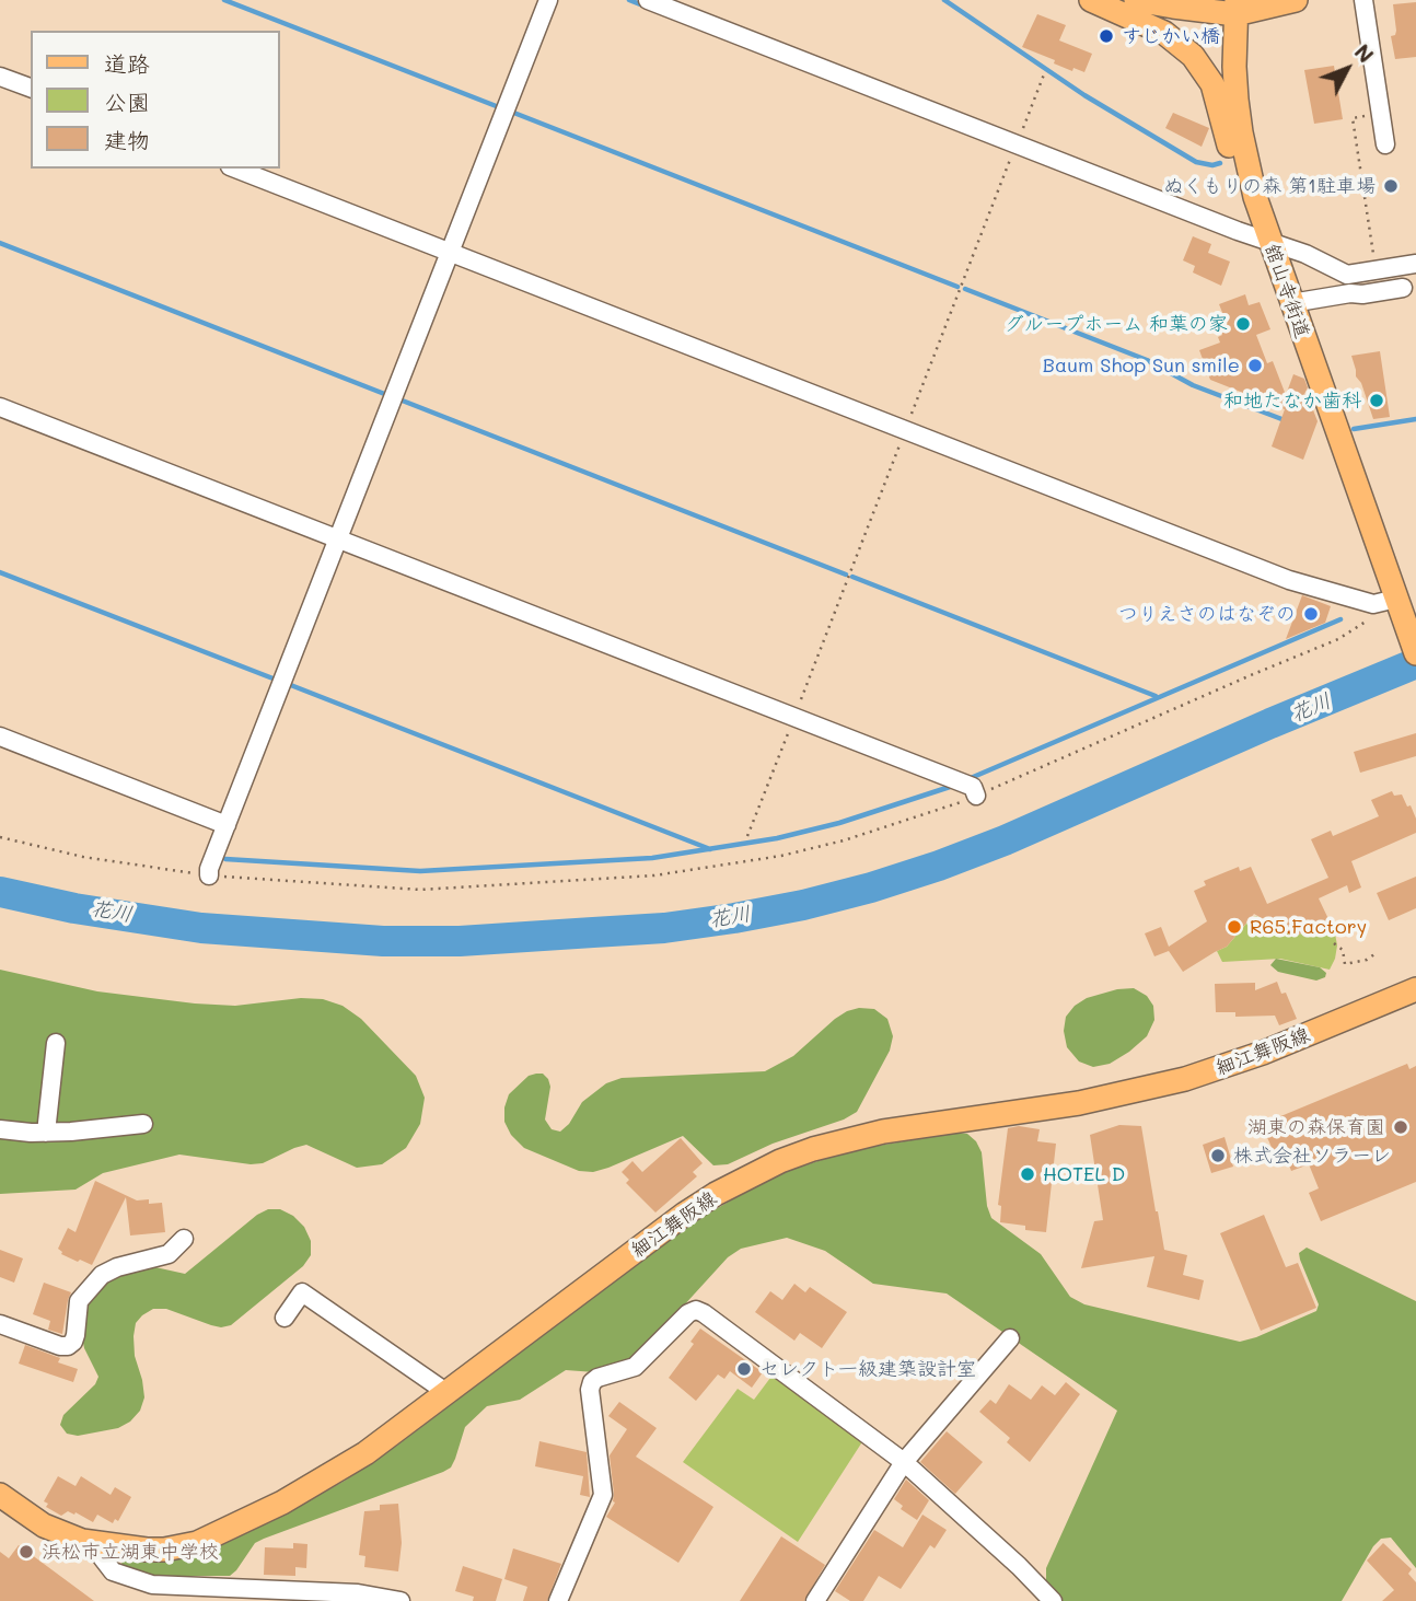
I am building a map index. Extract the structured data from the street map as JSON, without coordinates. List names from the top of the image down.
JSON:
{
  "streets": {
    "main road": ["舘山寺街道", "細江舞阪線"]
  },
  "water": ["花川"],
  "places": [
    "すじかい橋",
    "ぬくもりの森 第1駐車場",
    "グループホーム 和葉の家",
    "Baum Shop Sun smile",
    "和地たなか歯科",
    "つりえさのはなぞの",
    "R65.Factory",
    "湖東の森保育園",
    "株式会社ソラーレ",
    "HOTEL D",
    "セレクト一級建築設計室",
    "浜松市立湖東中学校"
  ],
  "legend": ["道路", "公園", "建物"],
  "north": "top right"
}
